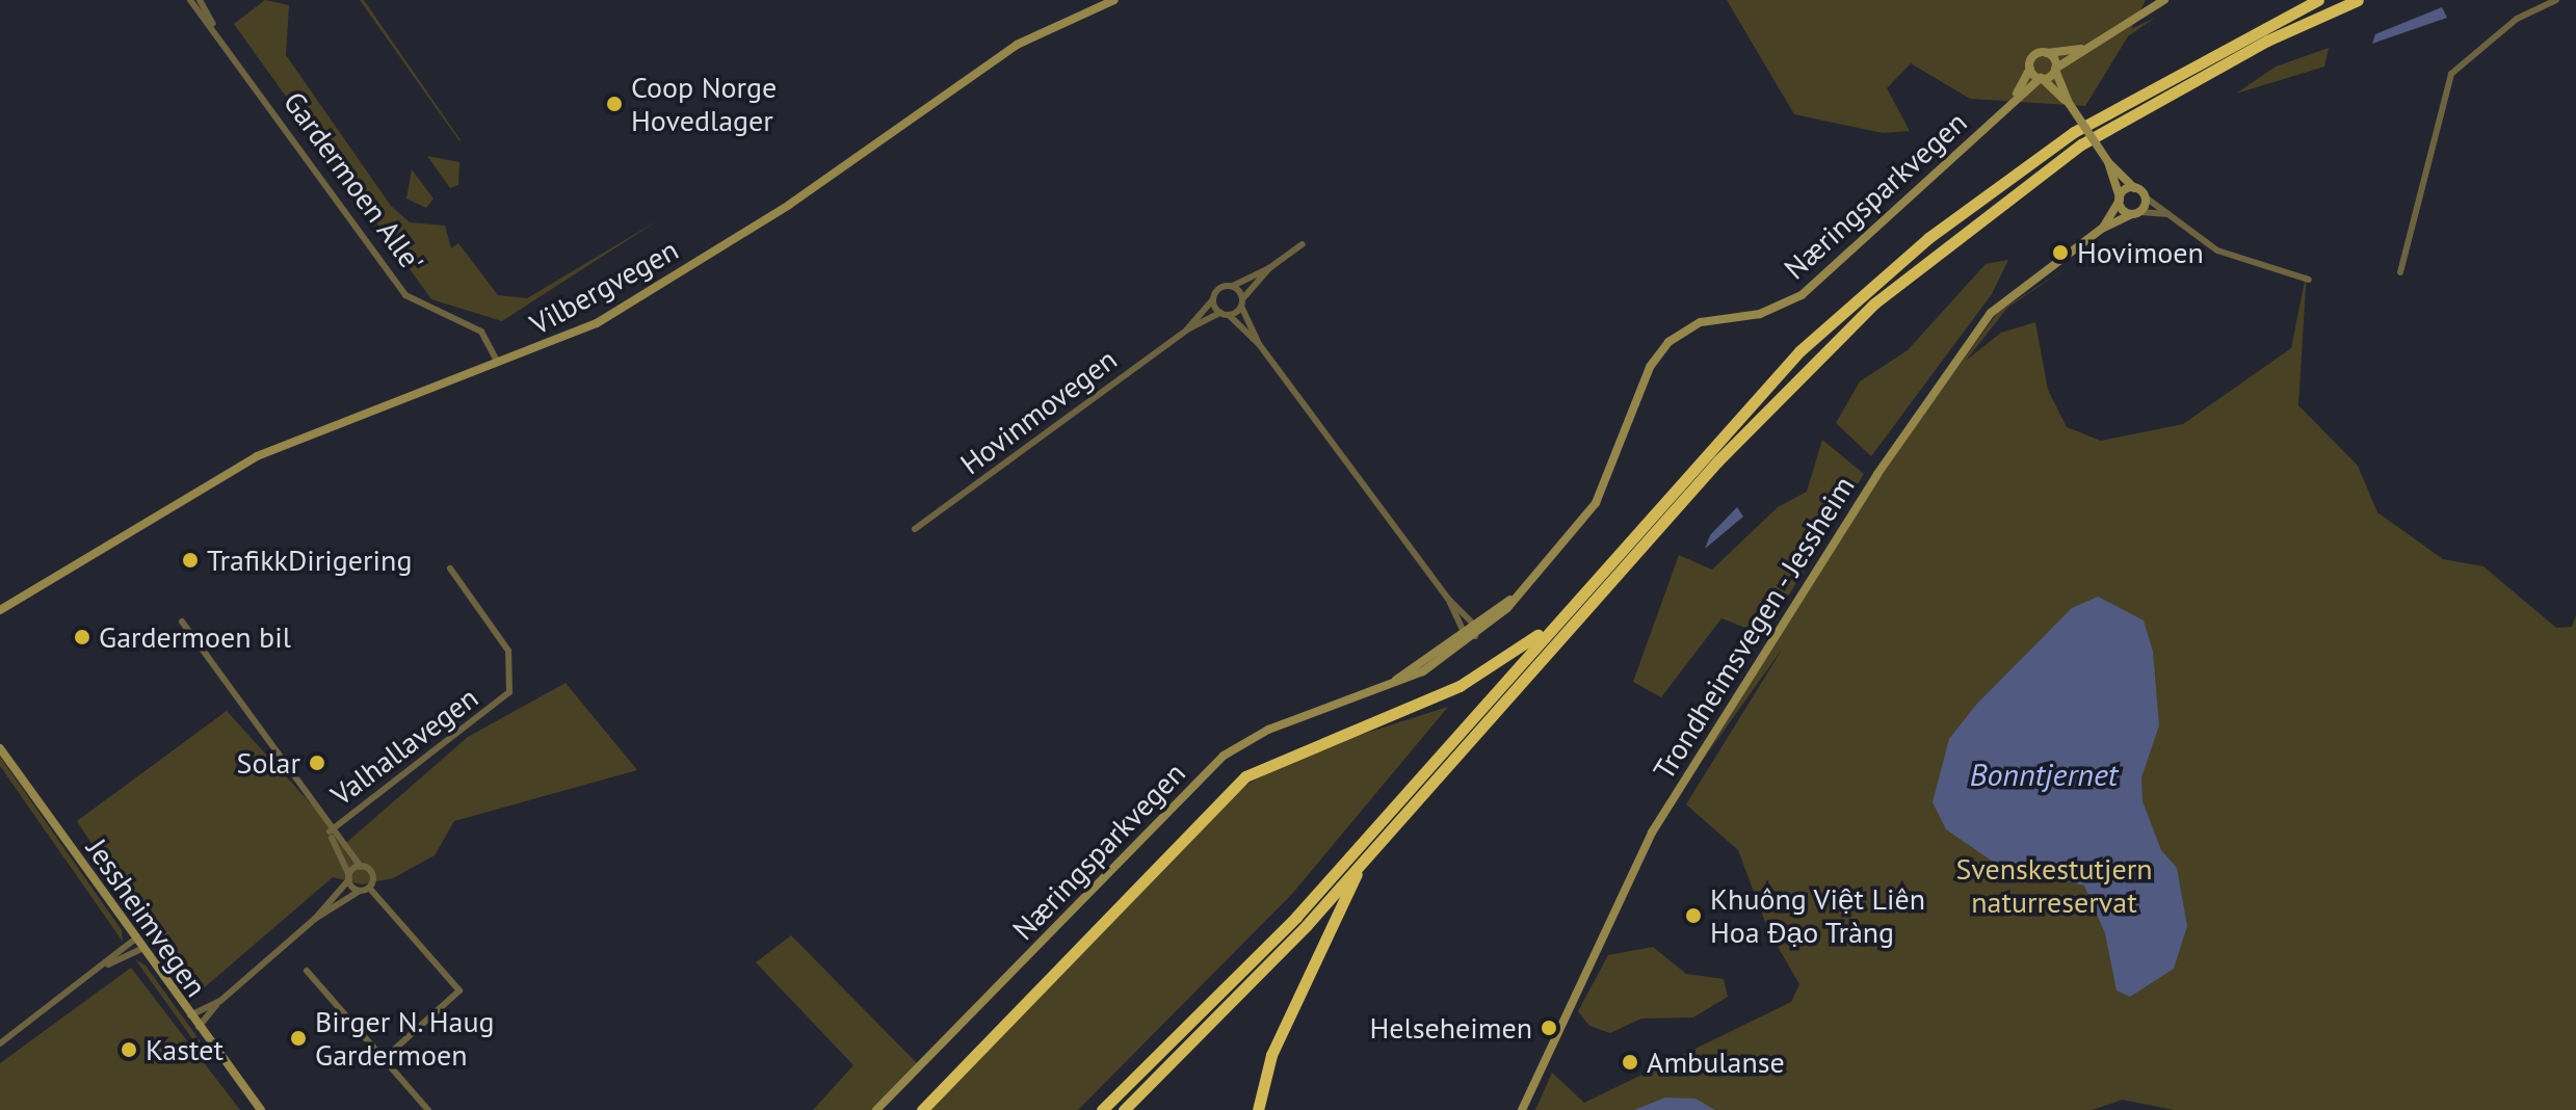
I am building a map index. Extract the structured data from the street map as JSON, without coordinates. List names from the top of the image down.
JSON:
{
  "streets": {
    "main road": [
      "Næringsparkvegen",
      "Vilbergvegen",
      "Trondheimsvegen - Jessheim",
      "Jessheimvegen"
    ],
    "street": ["Gardermoen Alle'", "Hovinmovegen", "Valhallavegen"]
  },
  "crossings": [
    ["Gardermoen Alle'", "Vilbergvegen"]
  ],
  "water": ["Bonntjernet"],
  "parks": ["Svenskestutjern naturreservat"],
  "places": [
    "Coop Norge Hovedlager",
    "Hovimoen",
    "TrafikkDirigering",
    "Gardermoen bil",
    "Solar",
    "Khuông Việt Liên Hoa Đạo Tràng",
    "Helseheimen",
    "Birger N. Haug Gardermoen",
    "Kastet",
    "Ambulanse"
  ]
}
